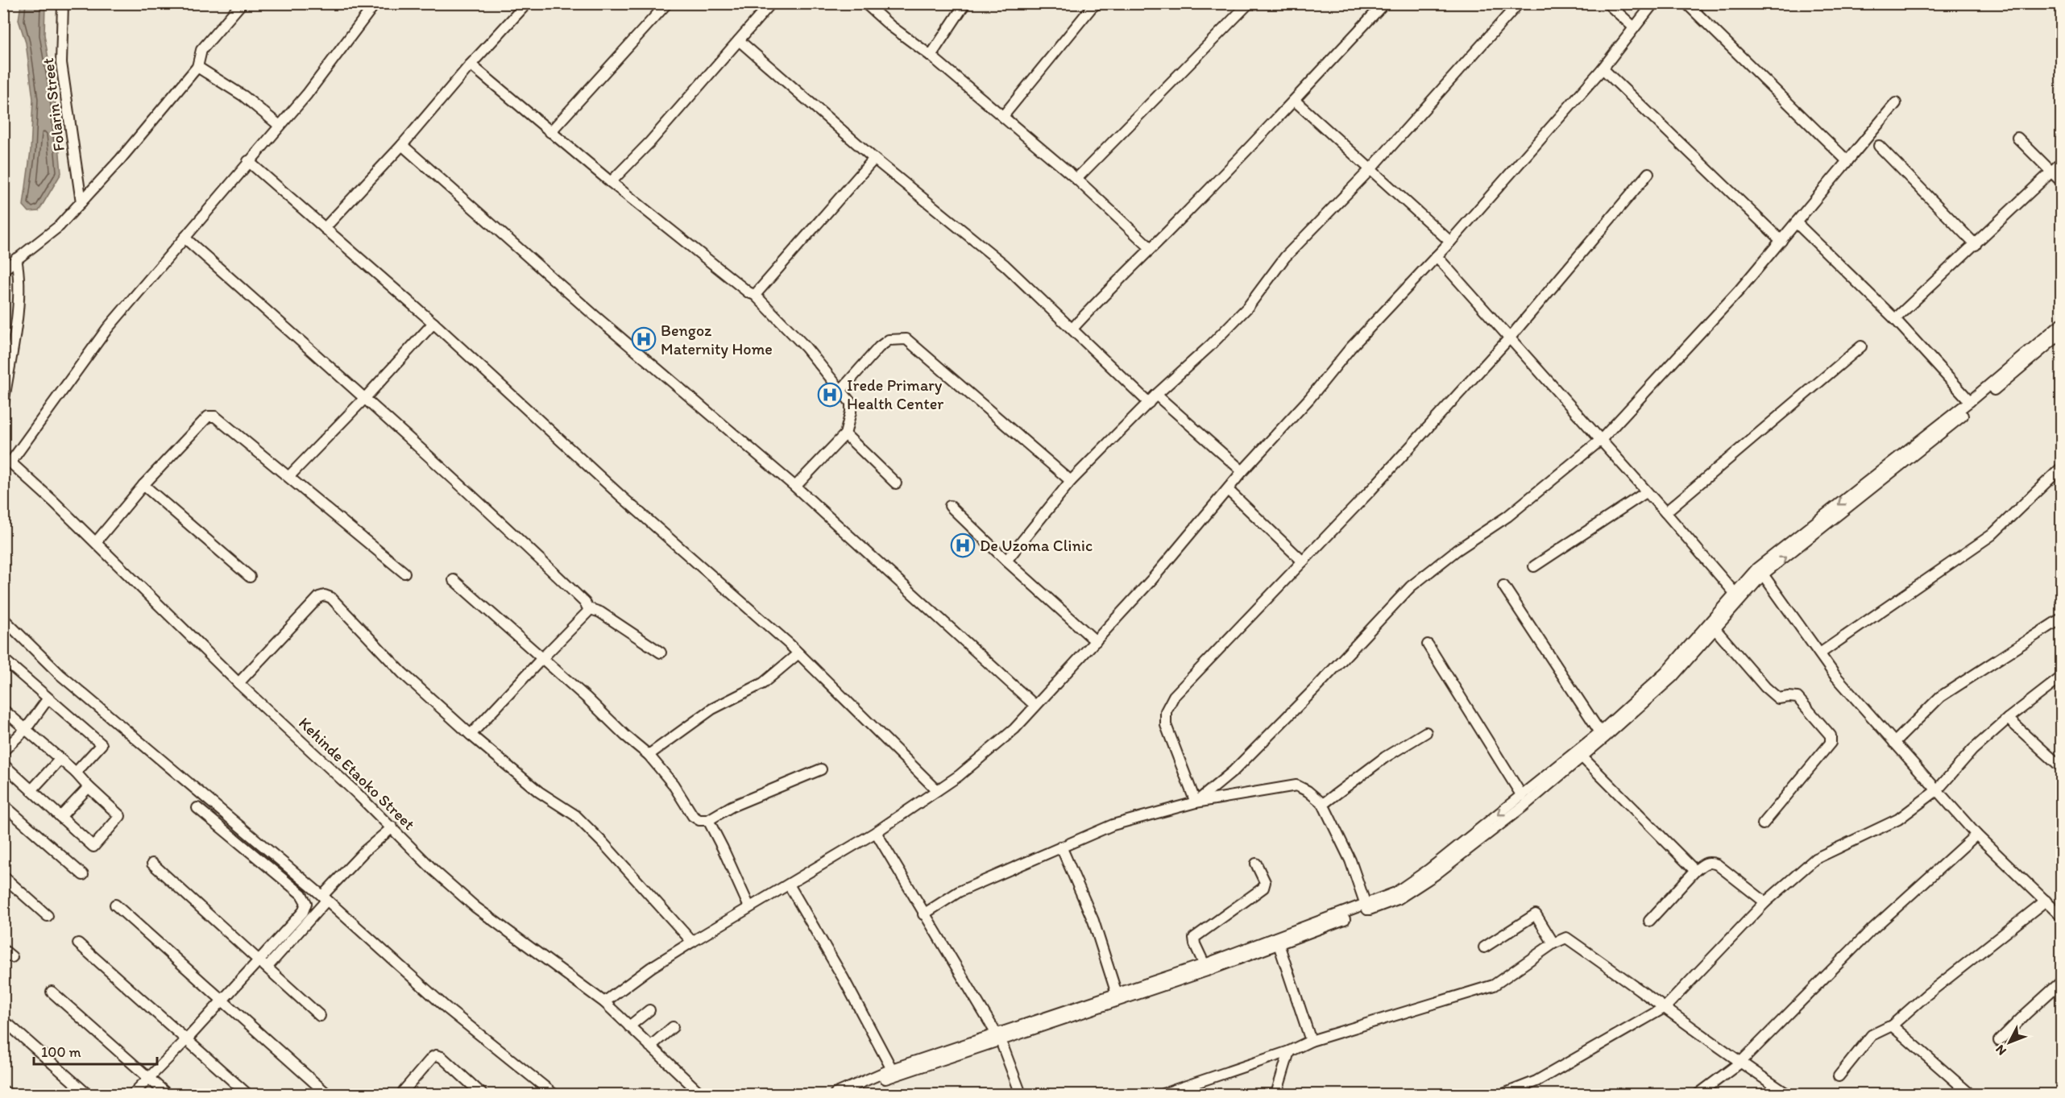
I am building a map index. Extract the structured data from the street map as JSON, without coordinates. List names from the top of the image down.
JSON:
{
  "streets": {
    "street": ["Folarin Street", "Kehinde Etaoko Street"]
  },
  "places": {
    "hospital": ["Bengoz Maternity Home", "Irede Primary Health Center", "De Uzoma Clinic"]
  },
  "scale_bar": "100 m",
  "north": "bottom left"
}
